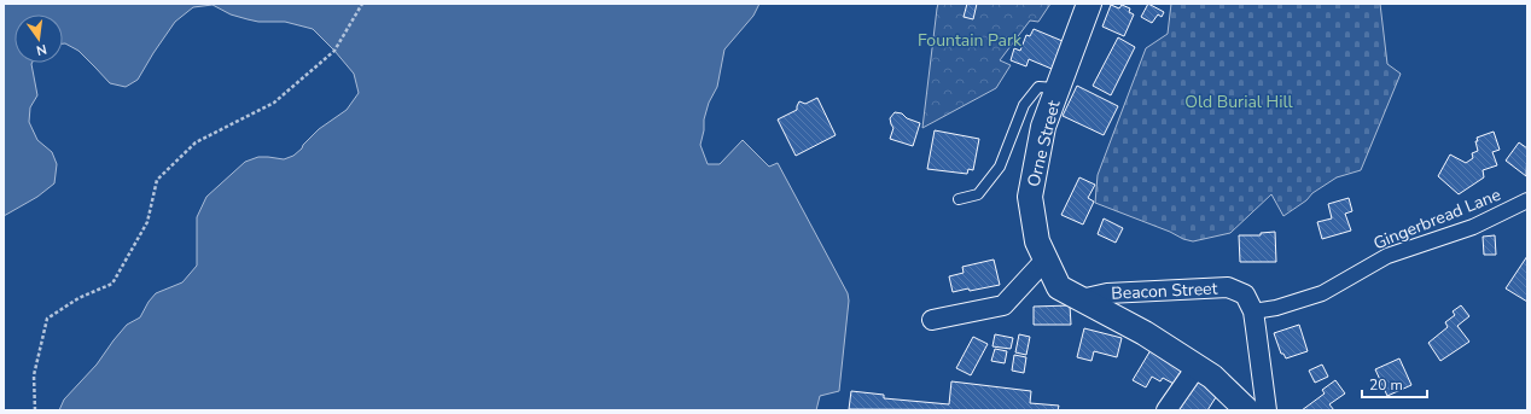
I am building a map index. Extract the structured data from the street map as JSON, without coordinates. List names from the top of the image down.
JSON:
{
  "streets": {
    "street": ["Orne Street", "Gingerbread Lane", "Beacon Street"]
  },
  "crossings": [
    ["Orne Street", "Beacon Street"],
    ["Gingerbread Lane", "Beacon Street"]
  ],
  "parks": ["Fountain Park", "Old Burial Hill"],
  "scale_bar": "20 m",
  "north": "bottom"
}
